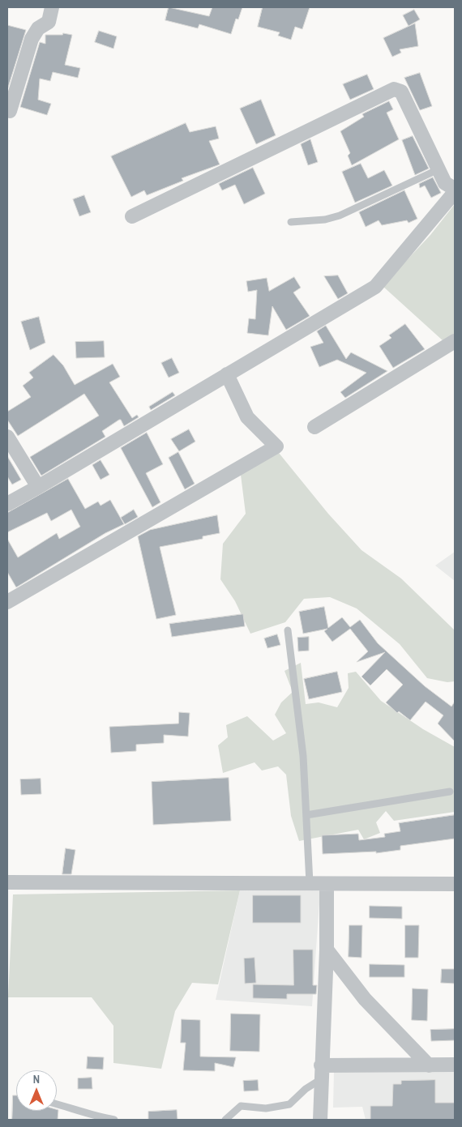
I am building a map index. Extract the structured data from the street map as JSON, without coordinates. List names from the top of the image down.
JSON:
{
  "north": "top"
}
